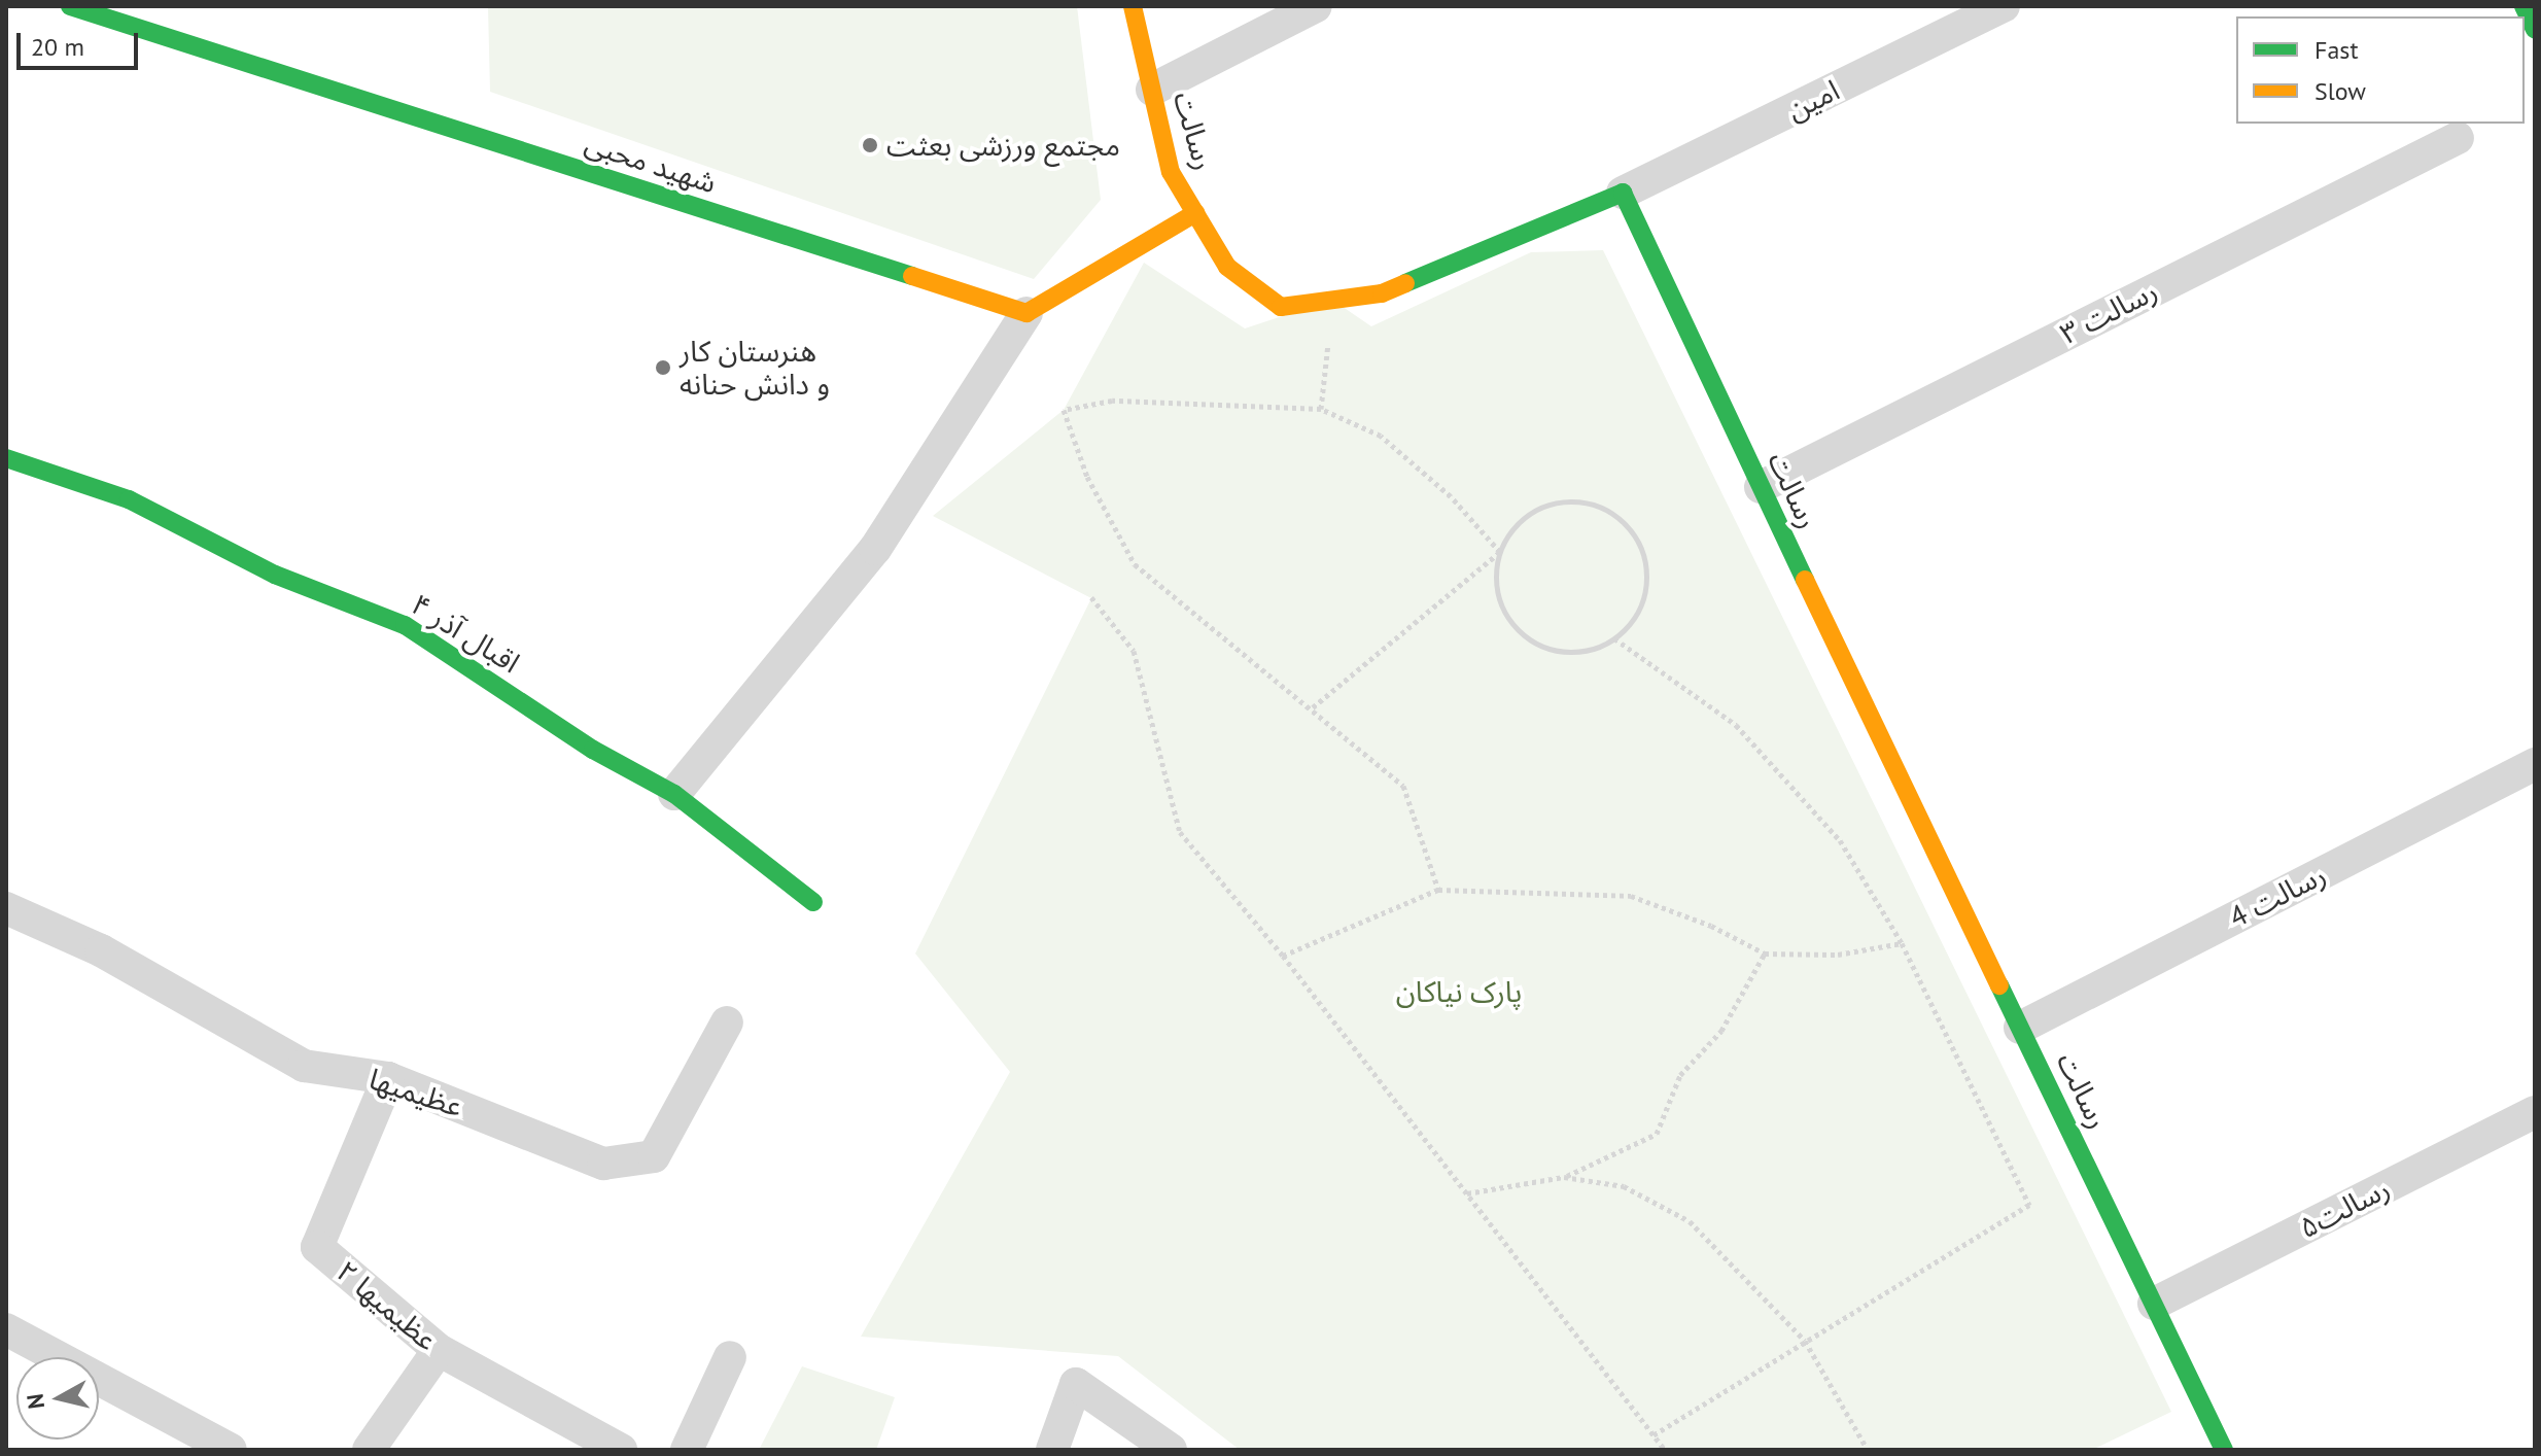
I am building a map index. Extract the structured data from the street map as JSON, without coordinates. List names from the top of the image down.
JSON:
{
  "streets": {
    "street": [
      "امین",
      "رسالت",
      "شهید محبی",
      "رسالت ۳",
      "اقبال آذر ۴",
      "رسالت 4",
      "عظیمیها",
      "رسالت۵",
      "عظیمیها ۲"
    ]
  },
  "crossings": [
    ["امین", "رسالت"],
    ["رسالت", "رسالت ۳"],
    ["رسالت", "رسالت 4"],
    ["رسالت", "رسالت۵"],
    ["عظیمیها", "عظیمیها ۲"]
  ],
  "parks": ["پارک نیاکان"],
  "places": ["مجتمع ورزشی بعثت", "هنرستان کار و دانش حنانه"],
  "legend": ["Fast", "Slow"],
  "scale_bar": "20 m",
  "north": "left"
}
